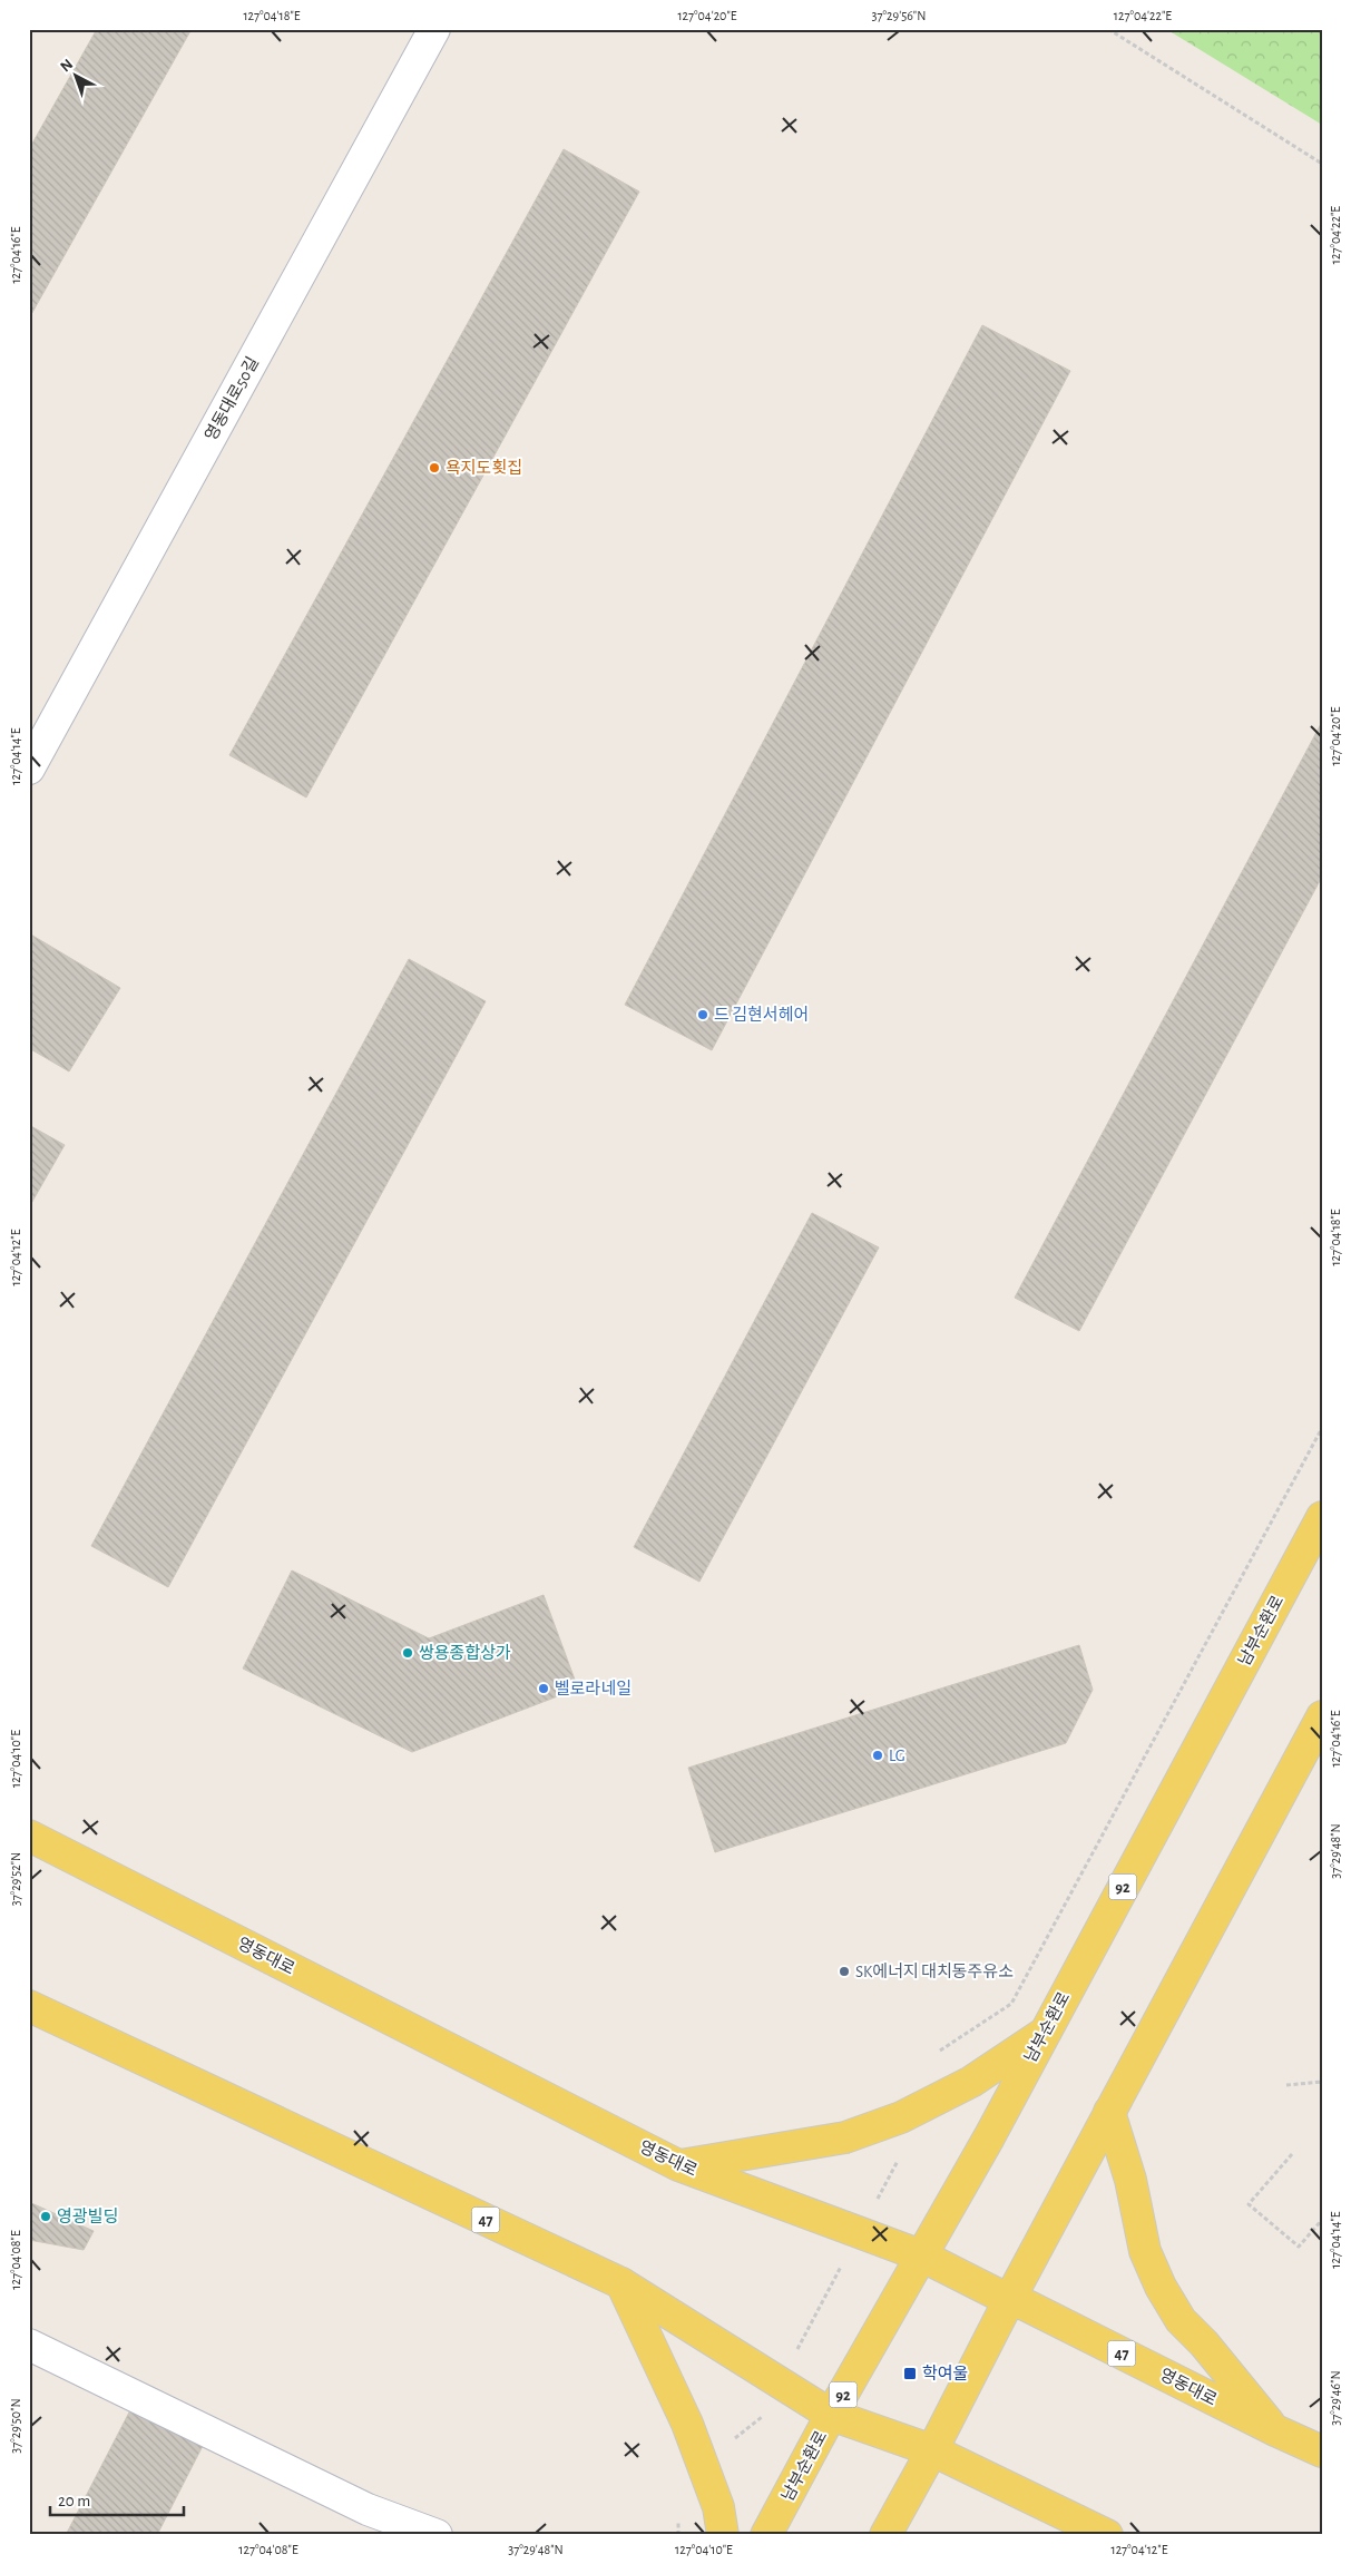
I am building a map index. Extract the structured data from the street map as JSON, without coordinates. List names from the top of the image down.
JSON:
{
  "streets": {
    "main road": [
      "남부순환로",
      "92",
      "영동대로",
      "47"
    ],
    "street": ["영동대로50길"]
  },
  "crossings": [
    ["남부순환로", "영동대로"],
    ["남부순환로", "47"]
  ],
  "places": {
    "other": [
      "욕지도횟집",
      "드 김현서헤어",
      "쌍용종합상가",
      "벨로라네일",
      "LG",
      "SK에너지 대치동주유소",
      "영광빌딩"
    ],
    "transit": ["학여울"]
  },
  "scale_bar": "20 m",
  "north": "top left",
  "coordinates": [
    "127°04'18\"E",
    "127°04'20\"E",
    "37°29'56\"N",
    "127°04'22\"E",
    "127°04'16\"E",
    "127°04'14\"E",
    "127°04'12\"E",
    "127°04'10\"E",
    "37°29'48\"N",
    "37°29'52\"N",
    "127°04'08\"E",
    "37°29'46\"N",
    "37°29'50\"N"
  ]
}
